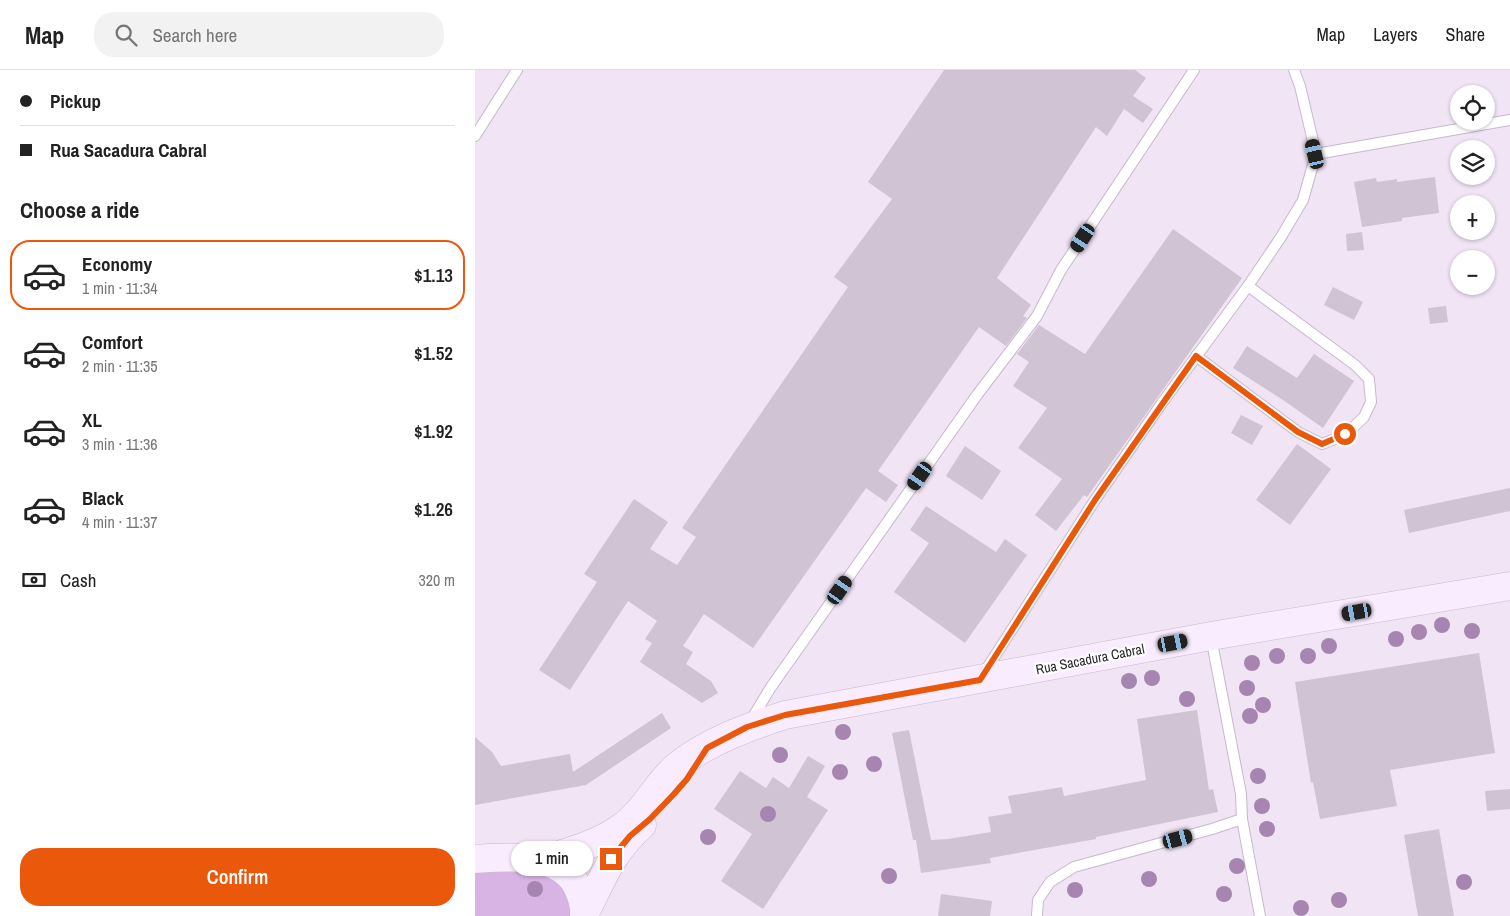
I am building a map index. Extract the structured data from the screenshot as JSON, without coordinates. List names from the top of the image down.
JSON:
{
  "streets": {
    "main road": ["Rua Sacadura Cabral"]
  },
  "page": {
    "header": "Map",
    "search": "Search here",
    "nav": ["Map", "Layers", "Share"],
    "banner": ["Pickup", "Rua Sacadura Cabral"],
    "map_buttons": ["+", "−"],
    "heading": "Choose a ride",
    "list": [
      {
        "name": "Economy",
        "note": "1 min · 11:34",
        "value": "$1.13"
      },
      {
        "name": "Comfort",
        "note": "2 min · 11:35",
        "value": "$1.52"
      },
      {
        "name": "XL",
        "note": "3 min · 11:36",
        "value": "$1.92"
      },
      {
        "name": "Black",
        "note": "4 min · 11:37",
        "value": "$1.26"
      }
    ],
    "pay": ["Cash", "320 m"],
    "buttons": "Confirm",
    "bubble": "1 min"
  }
}
